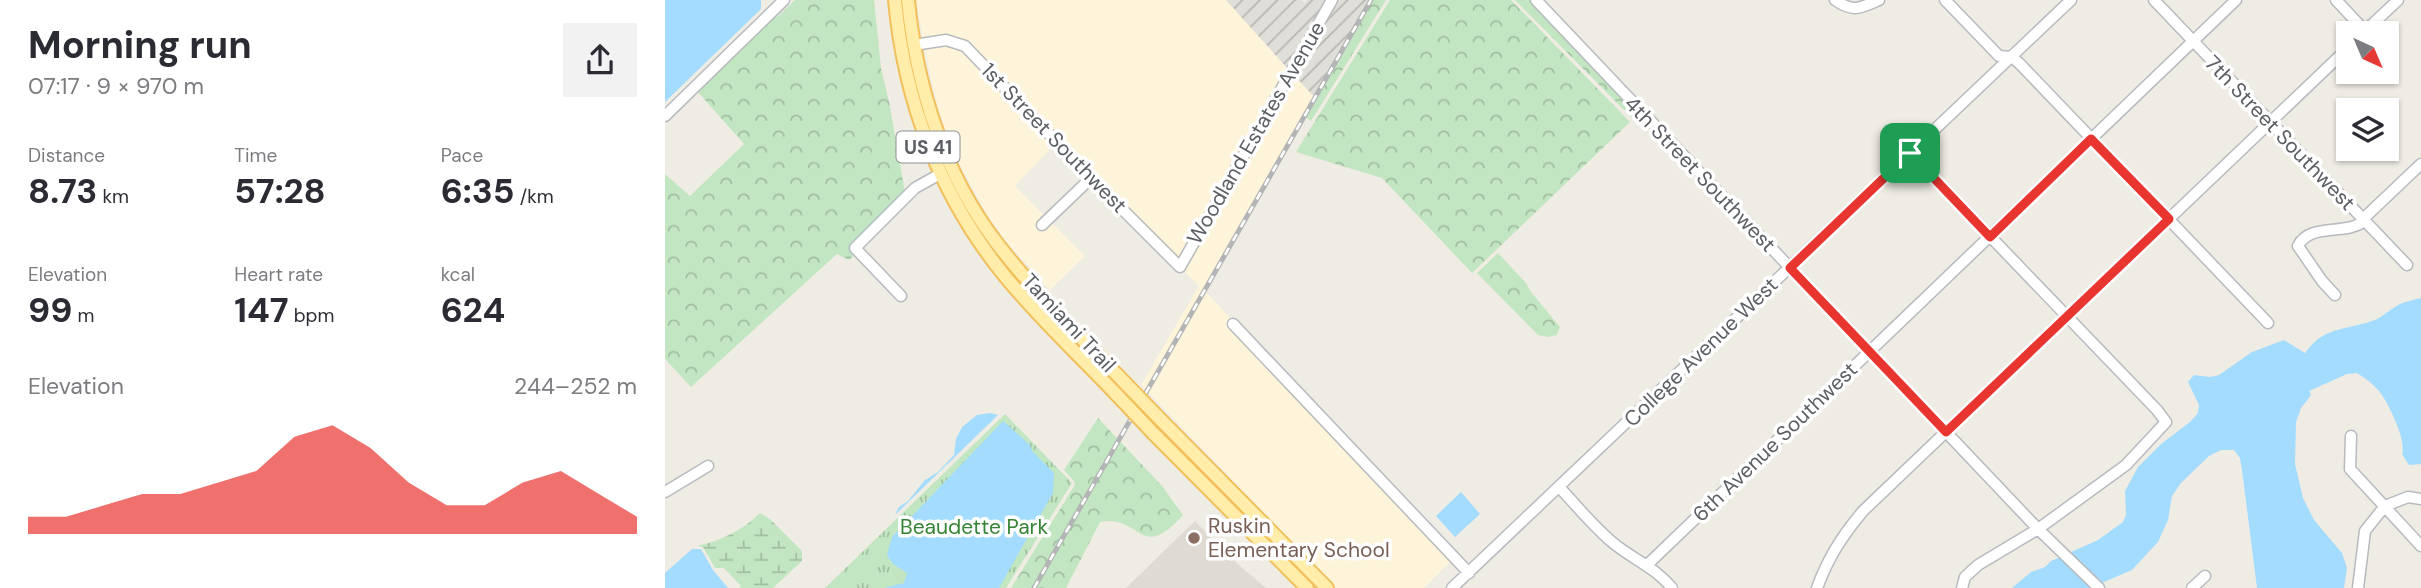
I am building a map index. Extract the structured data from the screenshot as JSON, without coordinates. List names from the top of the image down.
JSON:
{
  "streets": {
    "main road": ["US 41", "Tamiami Trail"],
    "street": [
      "Woodland Estates Avenue",
      "7th Street Southwest",
      "1st Street Southwest",
      "4th Street Southwest",
      "College Avenue West",
      "6th Avenue Southwest"
    ]
  },
  "crossings": [
    ["Woodland Estates Avenue", "1st Street Southwest"],
    ["7th Street Southwest", "6th Avenue Southwest"],
    ["1st Street Southwest", "Tamiami Trail"],
    ["4th Street Southwest", "College Avenue West"],
    ["4th Street Southwest", "6th Avenue Southwest"]
  ],
  "parks": ["Beaudette Park"],
  "places": ["Ruskin Elementary School"],
  "north": "bottom right",
  "page": {
    "heading": ["Morning run", "07:17 · 9 × 970 m"],
    "stats": [
      ["Distance", "8.73 km"],
      ["Time", "57:28"],
      ["Pace", "6:35 /km"],
      ["Elevation", "99 m"],
      ["Heart rate", "147 bpm"],
      ["kcal", "624"]
    ],
    "chart": ["Elevation", "244–252 m"]
  }
}
